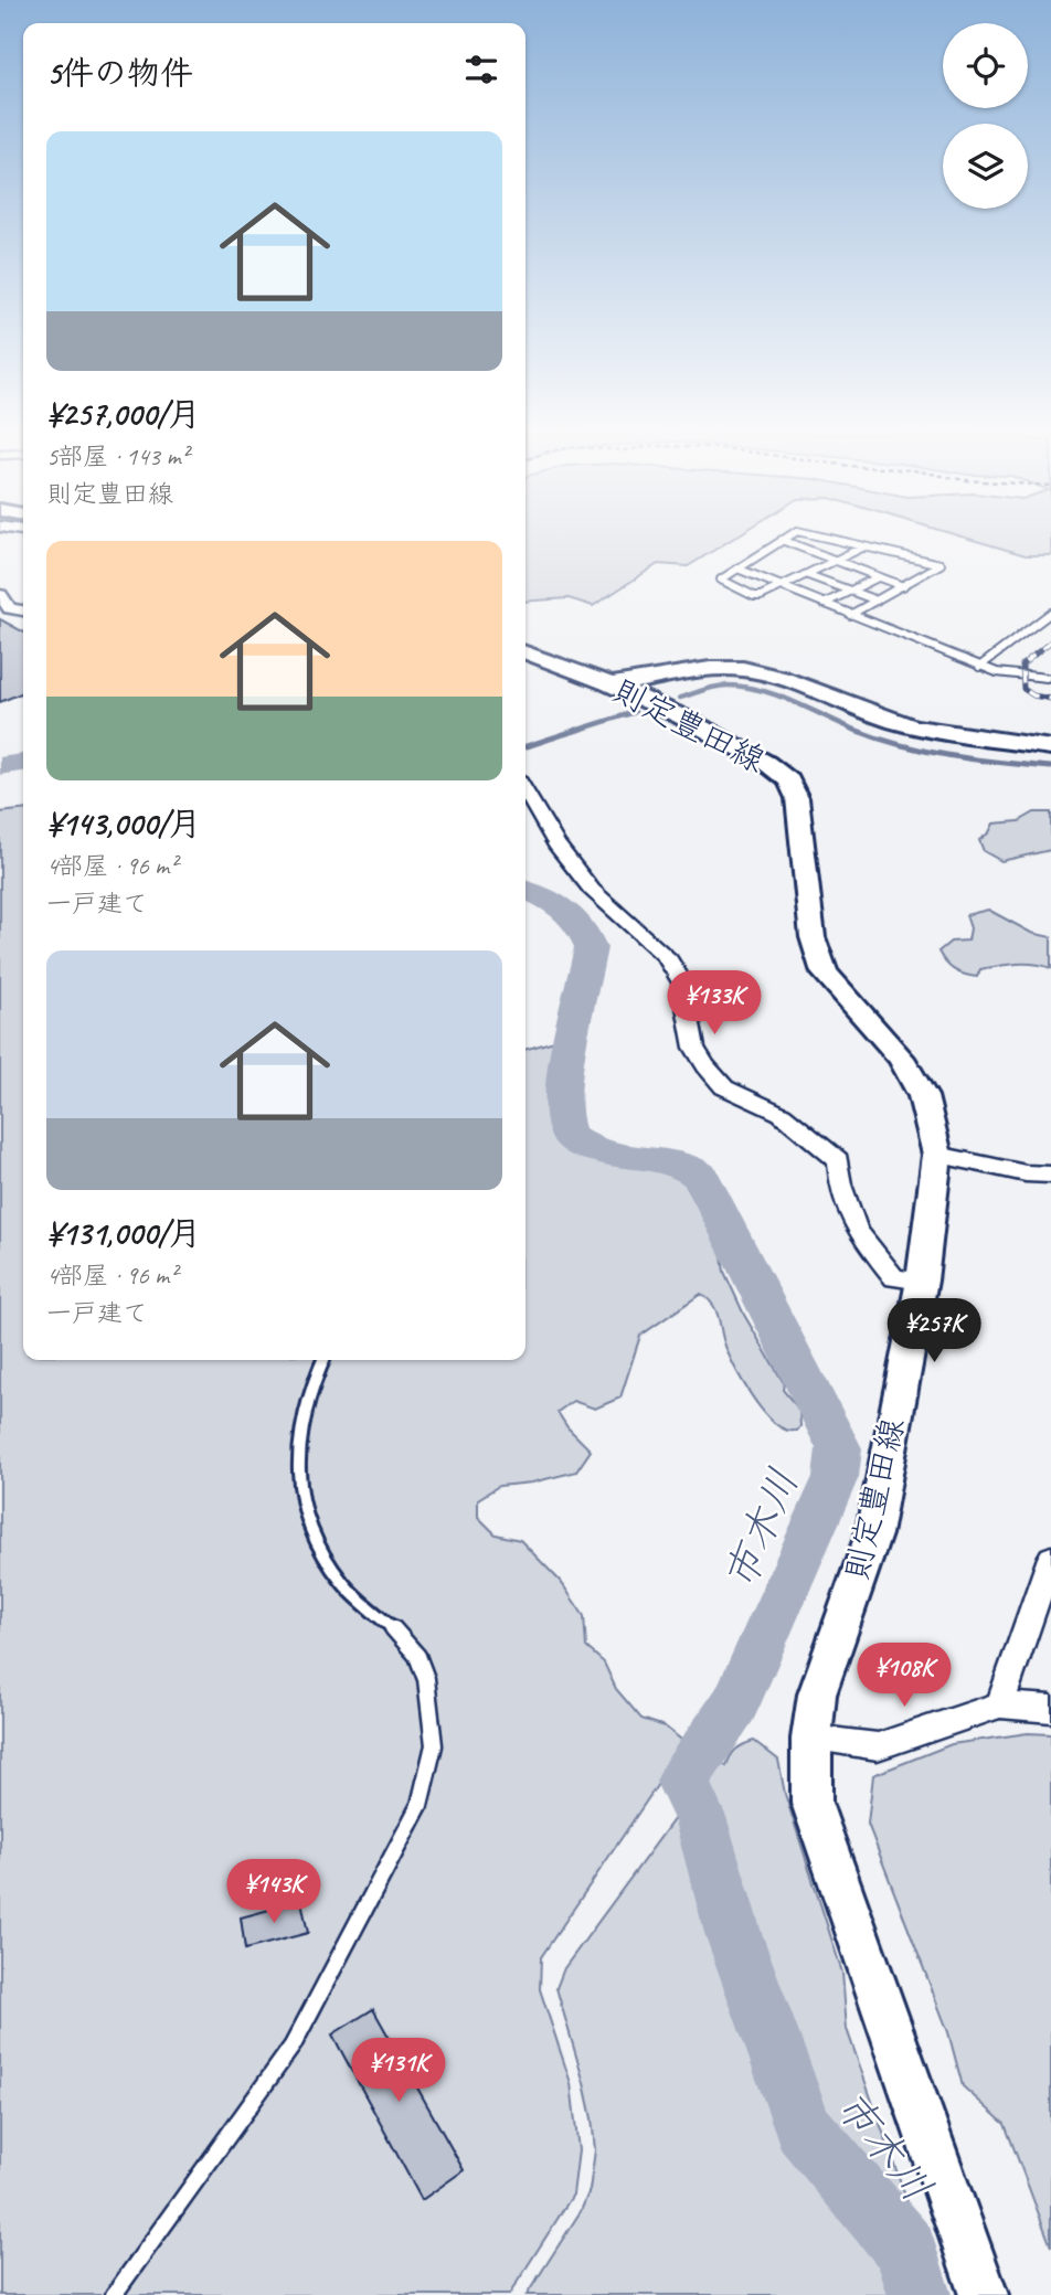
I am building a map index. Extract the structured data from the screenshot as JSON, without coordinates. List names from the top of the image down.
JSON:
{
  "streets": {
    "main road": ["則定豊田線"]
  },
  "water": ["市木川"],
  "page": {
    "heading": "5件の物件",
    "list": [
      {
        "name": "¥257,000/月",
        "note": "5部屋 · 143 m² · 則定豊田線"
      },
      {
        "name": "¥143,000/月",
        "note": "4部屋 · 96 m² · 一戸建て"
      },
      {
        "name": "¥131,000/月",
        "note": "4部屋 · 96 m² · 一戸建て"
      }
    ],
    "price": [
      "¥133K",
      "¥257K",
      "¥108K",
      "¥143K",
      "¥131K"
    ]
  }
}
